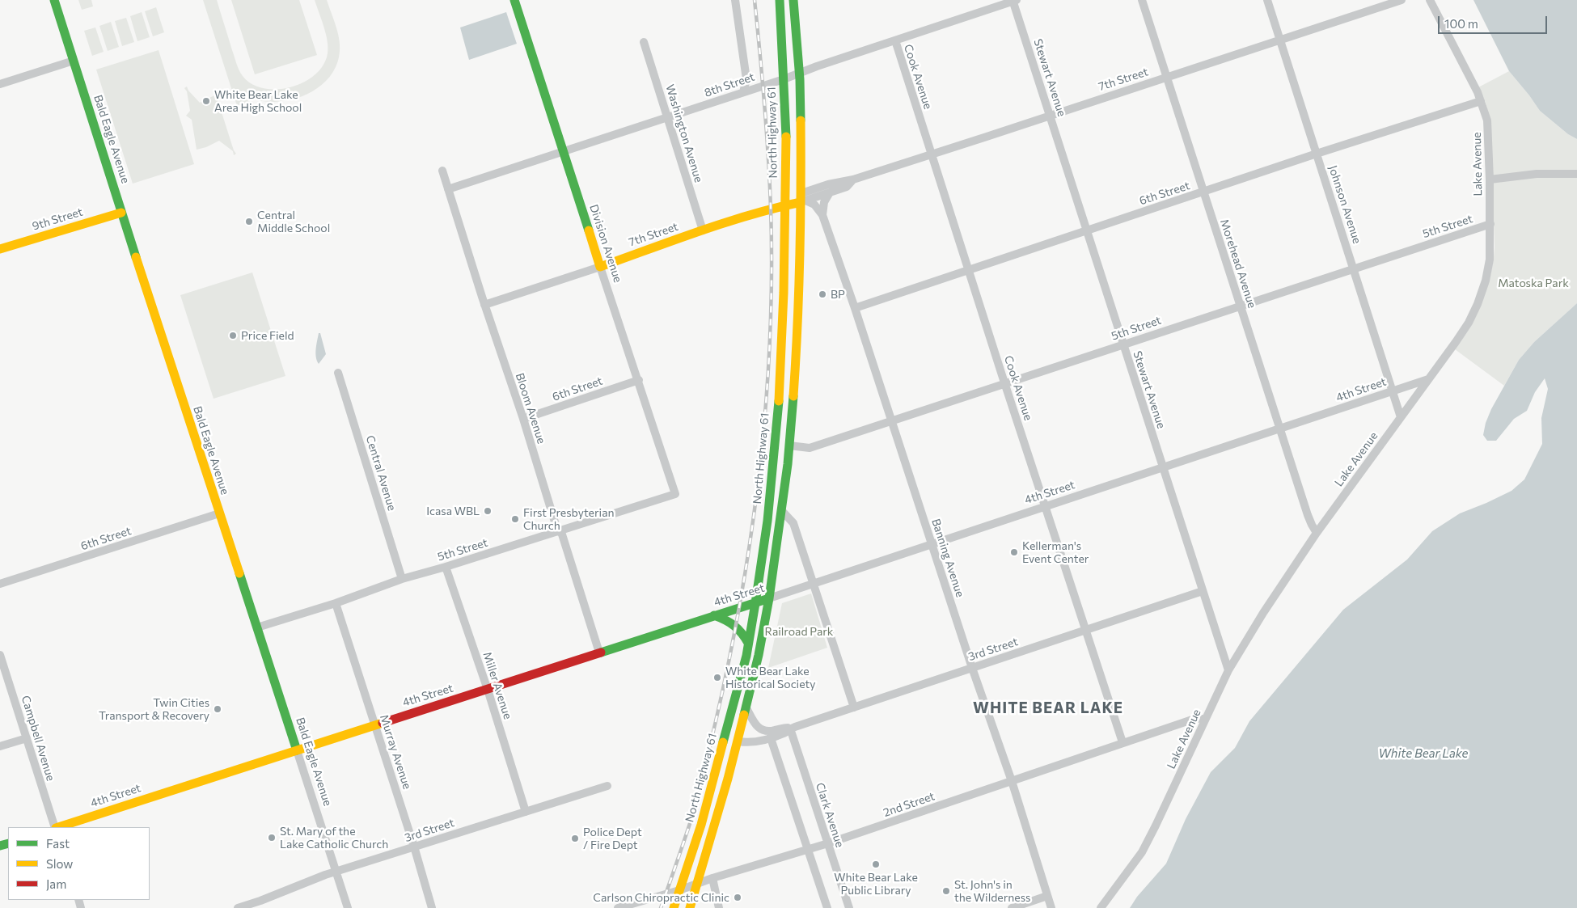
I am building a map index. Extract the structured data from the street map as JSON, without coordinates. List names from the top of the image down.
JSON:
{
  "streets": {
    "street": [
      "Cook Avenue",
      "Stewart Avenue",
      "7th Street",
      "8th Street",
      "North Highway 61",
      "Washington Avenue",
      "Bald Eagle Avenue",
      "Lake Avenue",
      "6th Street",
      "Johnson Avenue",
      "9th Street",
      "5th Street",
      "Division Avenue",
      "Morehead Avenue",
      "4th Street",
      "Bloom Avenue",
      "Central Avenue",
      "Banning Avenue",
      "3rd Street",
      "Miller Avenue",
      "Campbell Avenue",
      "Murray Avenue",
      "2nd Street",
      "Clark Avenue"
    ]
  },
  "crossings": [
    ["Cook Avenue", "7th Street"],
    ["Cook Avenue", "8th Street"],
    ["Cook Avenue", "6th Street"],
    ["Cook Avenue", "5th Street"],
    ["Cook Avenue", "4th Street"],
    ["Cook Avenue", "3rd Street"],
    ["Cook Avenue", "2nd Street"],
    ["Stewart Avenue", "7th Street"],
    ["Stewart Avenue", "8th Street"],
    ["Stewart Avenue", "Lake Avenue"],
    ["Stewart Avenue", "6th Street"],
    ["Stewart Avenue", "5th Street"],
    ["Stewart Avenue", "4th Street"],
    ["Stewart Avenue", "3rd Street"],
    ["7th Street", "North Highway 61"],
    ["7th Street", "Washington Avenue"],
    ["7th Street", "Johnson Avenue"],
    ["7th Street", "Division Avenue"],
    ["7th Street", "Morehead Avenue"],
    ["7th Street", "Bloom Avenue"],
    ["7th Street", "Banning Avenue"],
    ["8th Street", "North Highway 61"],
    ["8th Street", "Washington Avenue"],
    ["8th Street", "Division Avenue"],
    ["8th Street", "Bloom Avenue"],
    ["North Highway 61", "4th Street"],
    ["North Highway 61", "2nd Street"],
    ["Bald Eagle Avenue", "6th Street"],
    ["Bald Eagle Avenue", "9th Street"],
    ["Bald Eagle Avenue", "5th Street"],
    ["Bald Eagle Avenue", "4th Street"],
    ["Bald Eagle Avenue", "3rd Street"],
    ["Lake Avenue", "6th Street"],
    ["Lake Avenue", "Johnson Avenue"],
    ["Lake Avenue", "5th Street"],
    ["Lake Avenue", "Morehead Avenue"],
    ["Lake Avenue", "4th Street"],
    ["Lake Avenue", "2nd Street"],
    ["6th Street", "Johnson Avenue"],
    ["6th Street", "Division Avenue"],
    ["6th Street", "Morehead Avenue"],
    ["6th Street", "Bloom Avenue"],
    ["6th Street", "Banning Avenue"],
    ["Johnson Avenue", "5th Street"],
    ["Johnson Avenue", "4th Street"],
    ["5th Street", "Division Avenue"],
    ["5th Street", "Morehead Avenue"],
    ["5th Street", "Bloom Avenue"],
    ["5th Street", "Central Avenue"],
    ["5th Street", "Banning Avenue"],
    ["5th Street", "Miller Avenue"],
    ["5th Street", "Murray Avenue"],
    ["Morehead Avenue", "4th Street"],
    ["4th Street", "Bloom Avenue"],
    ["4th Street", "Banning Avenue"],
    ["4th Street", "Miller Avenue"],
    ["4th Street", "Murray Avenue"],
    ["Banning Avenue", "3rd Street"],
    ["Banning Avenue", "2nd Street"],
    ["3rd Street", "Miller Avenue"],
    ["3rd Street", "Murray Avenue"],
    ["3rd Street", "Clark Avenue"],
    ["2nd Street", "Clark Avenue"]
  ],
  "districts": ["WHITE BEAR LAKE"],
  "water": ["White Bear Lake"],
  "parks": ["Matoska Park", "Railroad Park"],
  "places": [
    "White Bear Lake Area High School",
    "Central Middle School",
    "BP",
    "Price Field",
    "Icasa WBL",
    "First Presbyterian Church",
    "Kellerman's Event Center",
    "White Bear Lake Historical Society",
    "Twin Cities Transport & Recovery",
    "St. Mary of the Lake Catholic Church",
    "Police Dept / Fire Dept",
    "White Bear Lake Public Library",
    "St. John's in the Wilderness",
    "Carlson Chiropractic Clinic"
  ],
  "legend": ["Fast", "Slow", "Jam"],
  "scale_bar": "100 m"
}
